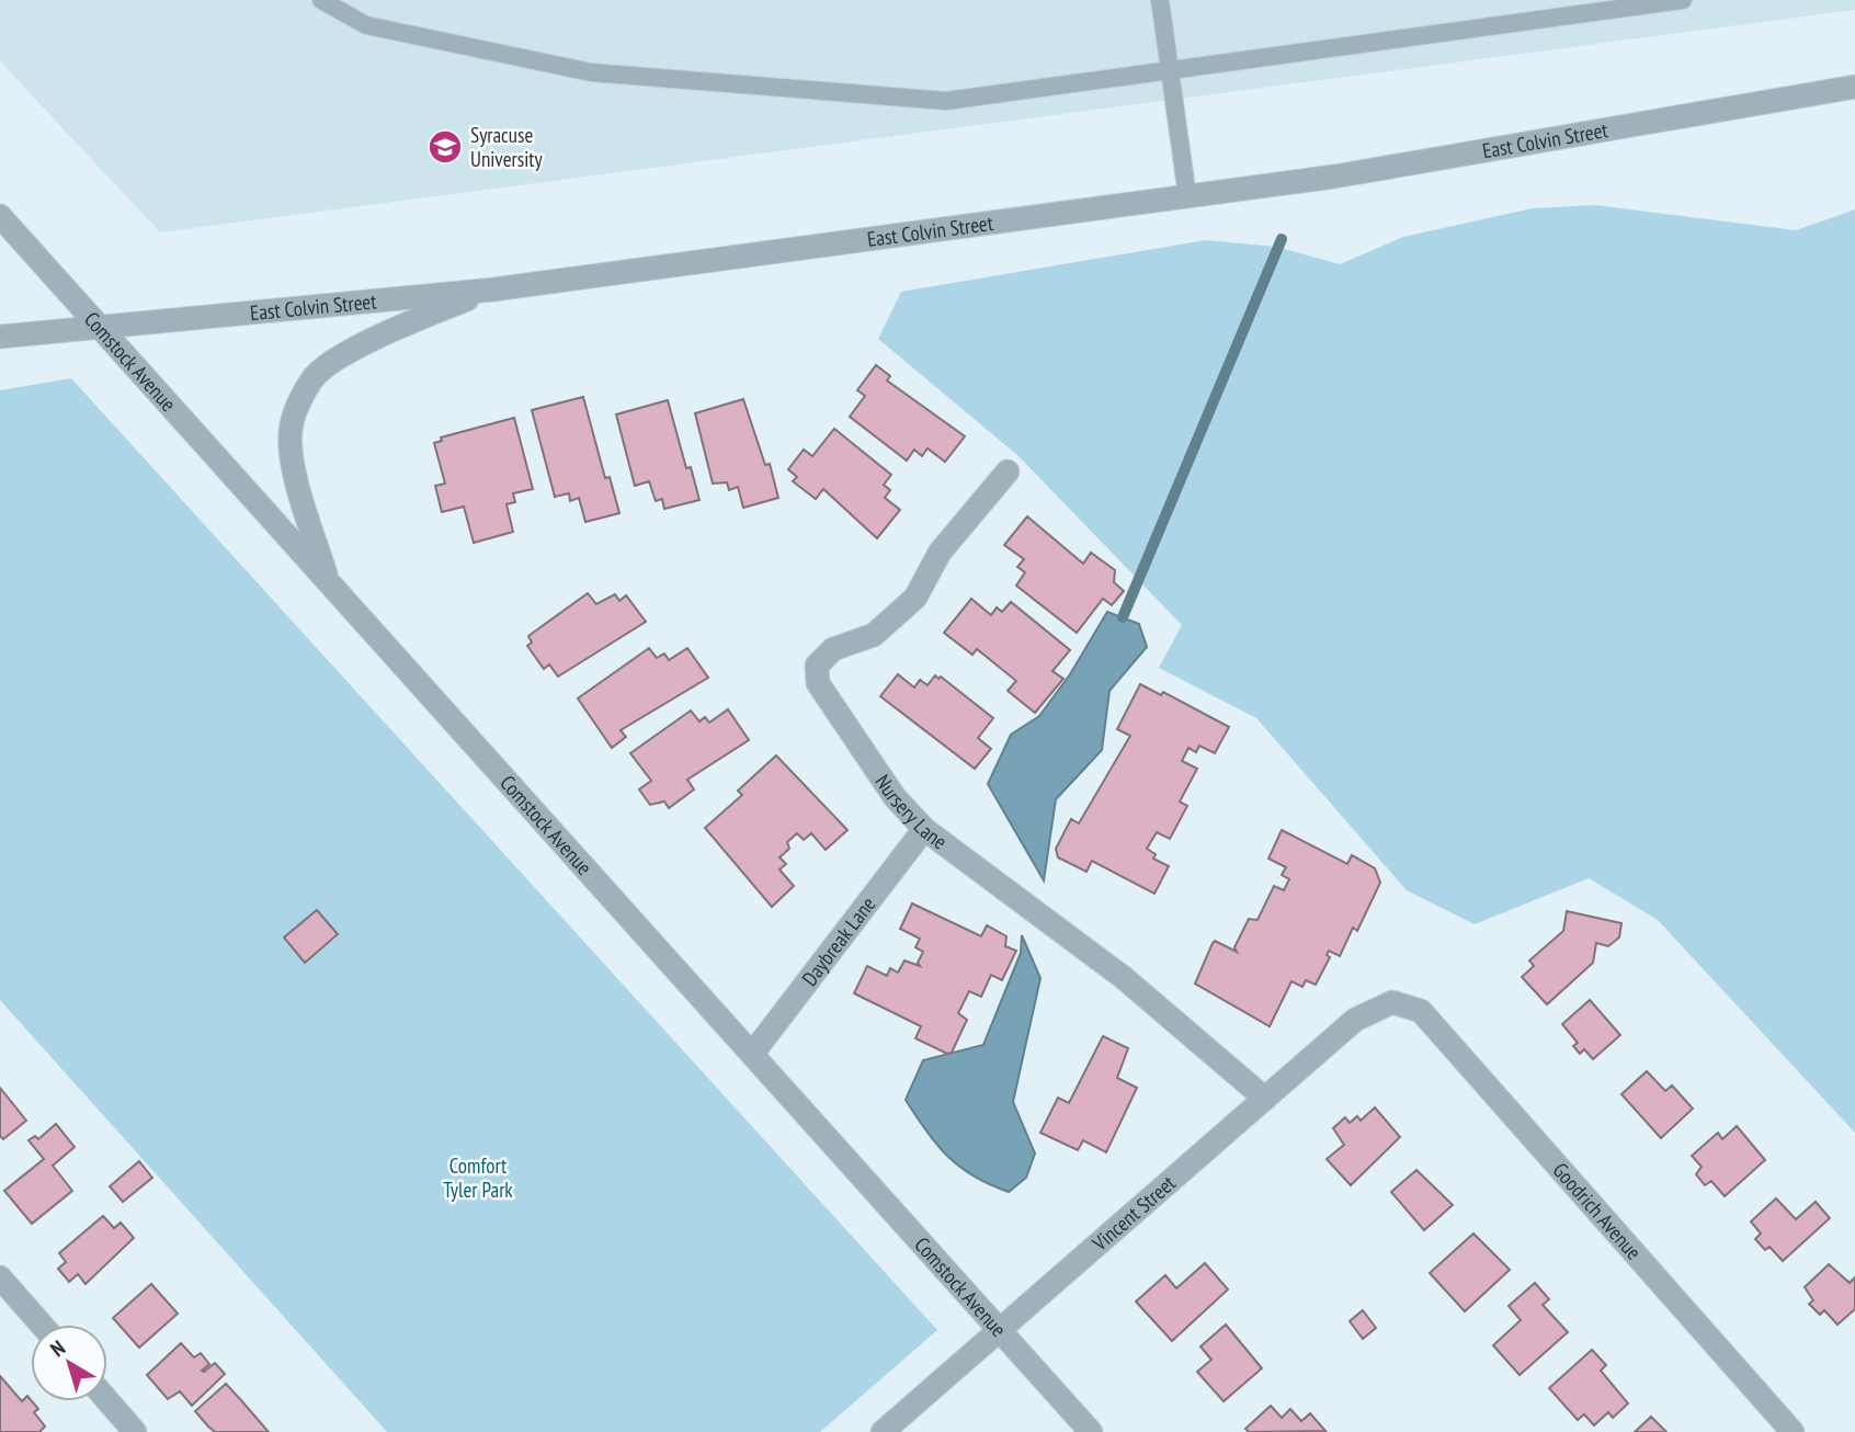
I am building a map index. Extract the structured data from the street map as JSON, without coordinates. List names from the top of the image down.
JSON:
{
  "streets": {
    "street": [
      "East Colvin Street",
      "Comstock Avenue",
      "Nursery Lane",
      "Daybreak Lane",
      "Goodrich Avenue",
      "Vincent Street"
    ]
  },
  "crossings": [
    ["East Colvin Street", "Comstock Avenue"],
    ["Comstock Avenue", "Daybreak Lane"],
    ["Comstock Avenue", "Vincent Street"],
    ["Nursery Lane", "Daybreak Lane"],
    ["Nursery Lane", "Vincent Street"],
    ["Goodrich Avenue", "Vincent Street"]
  ],
  "parks": ["Comfort Tyler Park"],
  "places": {
    "school or university": ["Syracuse University"]
  },
  "north": "top left"
}
